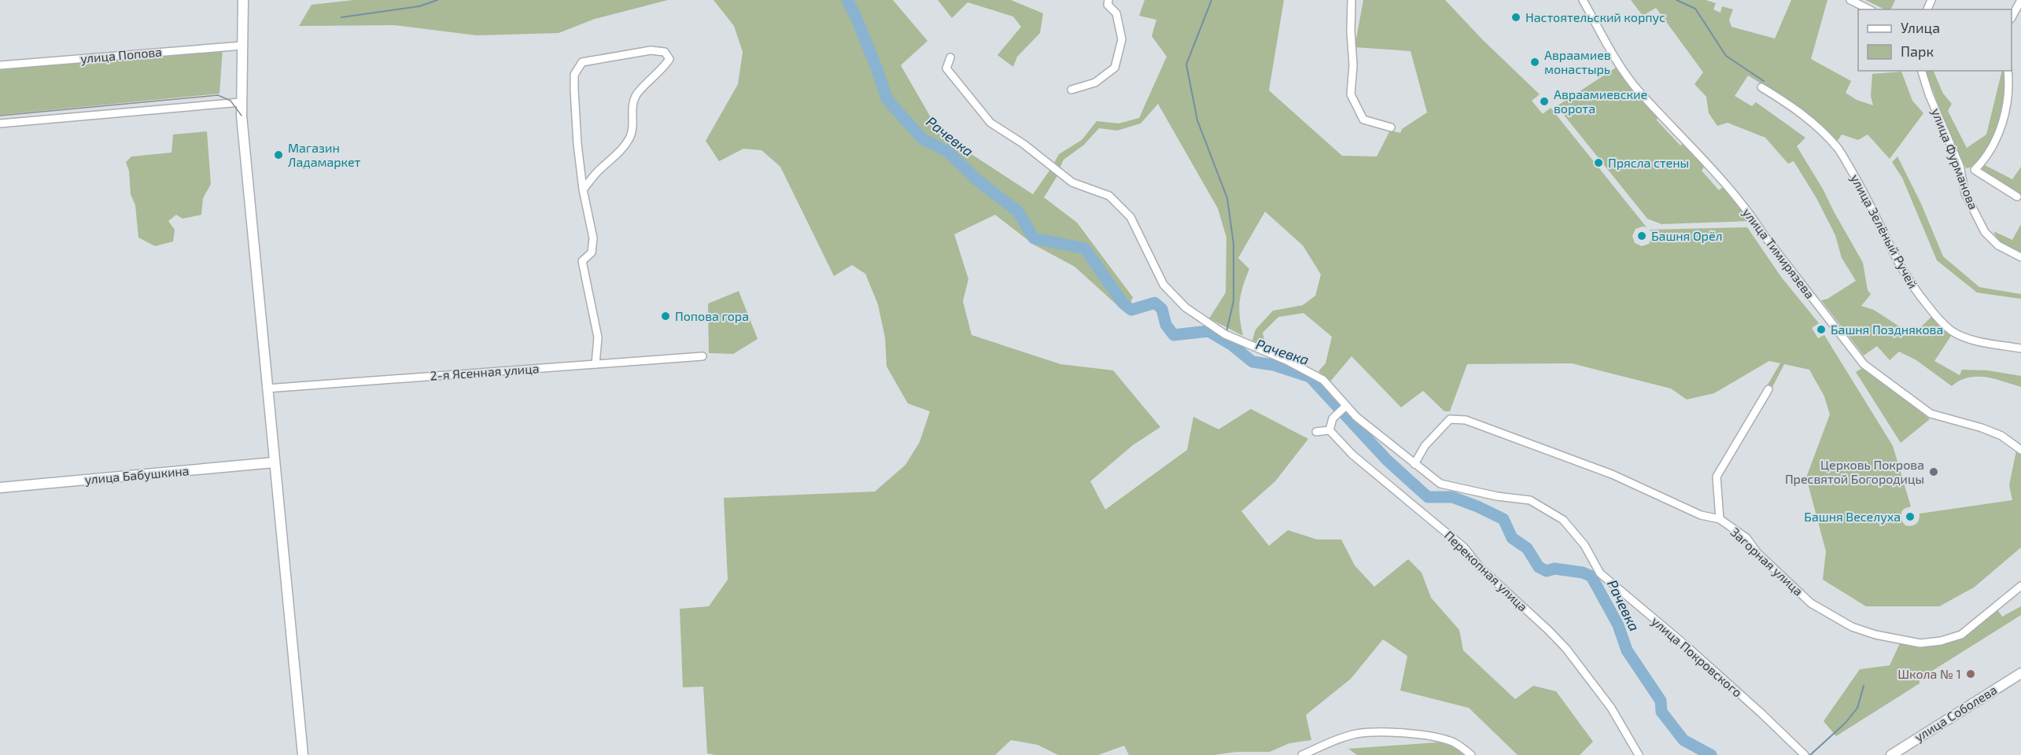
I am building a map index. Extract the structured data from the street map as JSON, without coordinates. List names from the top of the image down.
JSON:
{
  "streets": {
    "main road": ["улица Бабушкина", "улица Соболева"],
    "street": [
      "улица Попова",
      "улица Фурманова",
      "улица Зелёный Ручей",
      "улица Тимирязева",
      "2-я Ясенная улица",
      "Загорная улица",
      "Перекопная улица",
      "улица Покровского"
    ]
  },
  "crossings": [
    ["Загорная улица", "улица Покровского"]
  ],
  "water": ["Рачевка"],
  "places": [
    "Настоятельский корпус",
    "Авраамиев монастырь",
    "Авраамиевские ворота",
    "Магазин Ладамаркет",
    "Прясла стены",
    "Башня Орёл",
    "Попова гора",
    "Башня Позднякова",
    "Церковь Покрова Пресвятой Богородицы",
    "Башня Веселуха",
    "Школа № 1"
  ],
  "legend": ["Улица", "Парк"]
}
